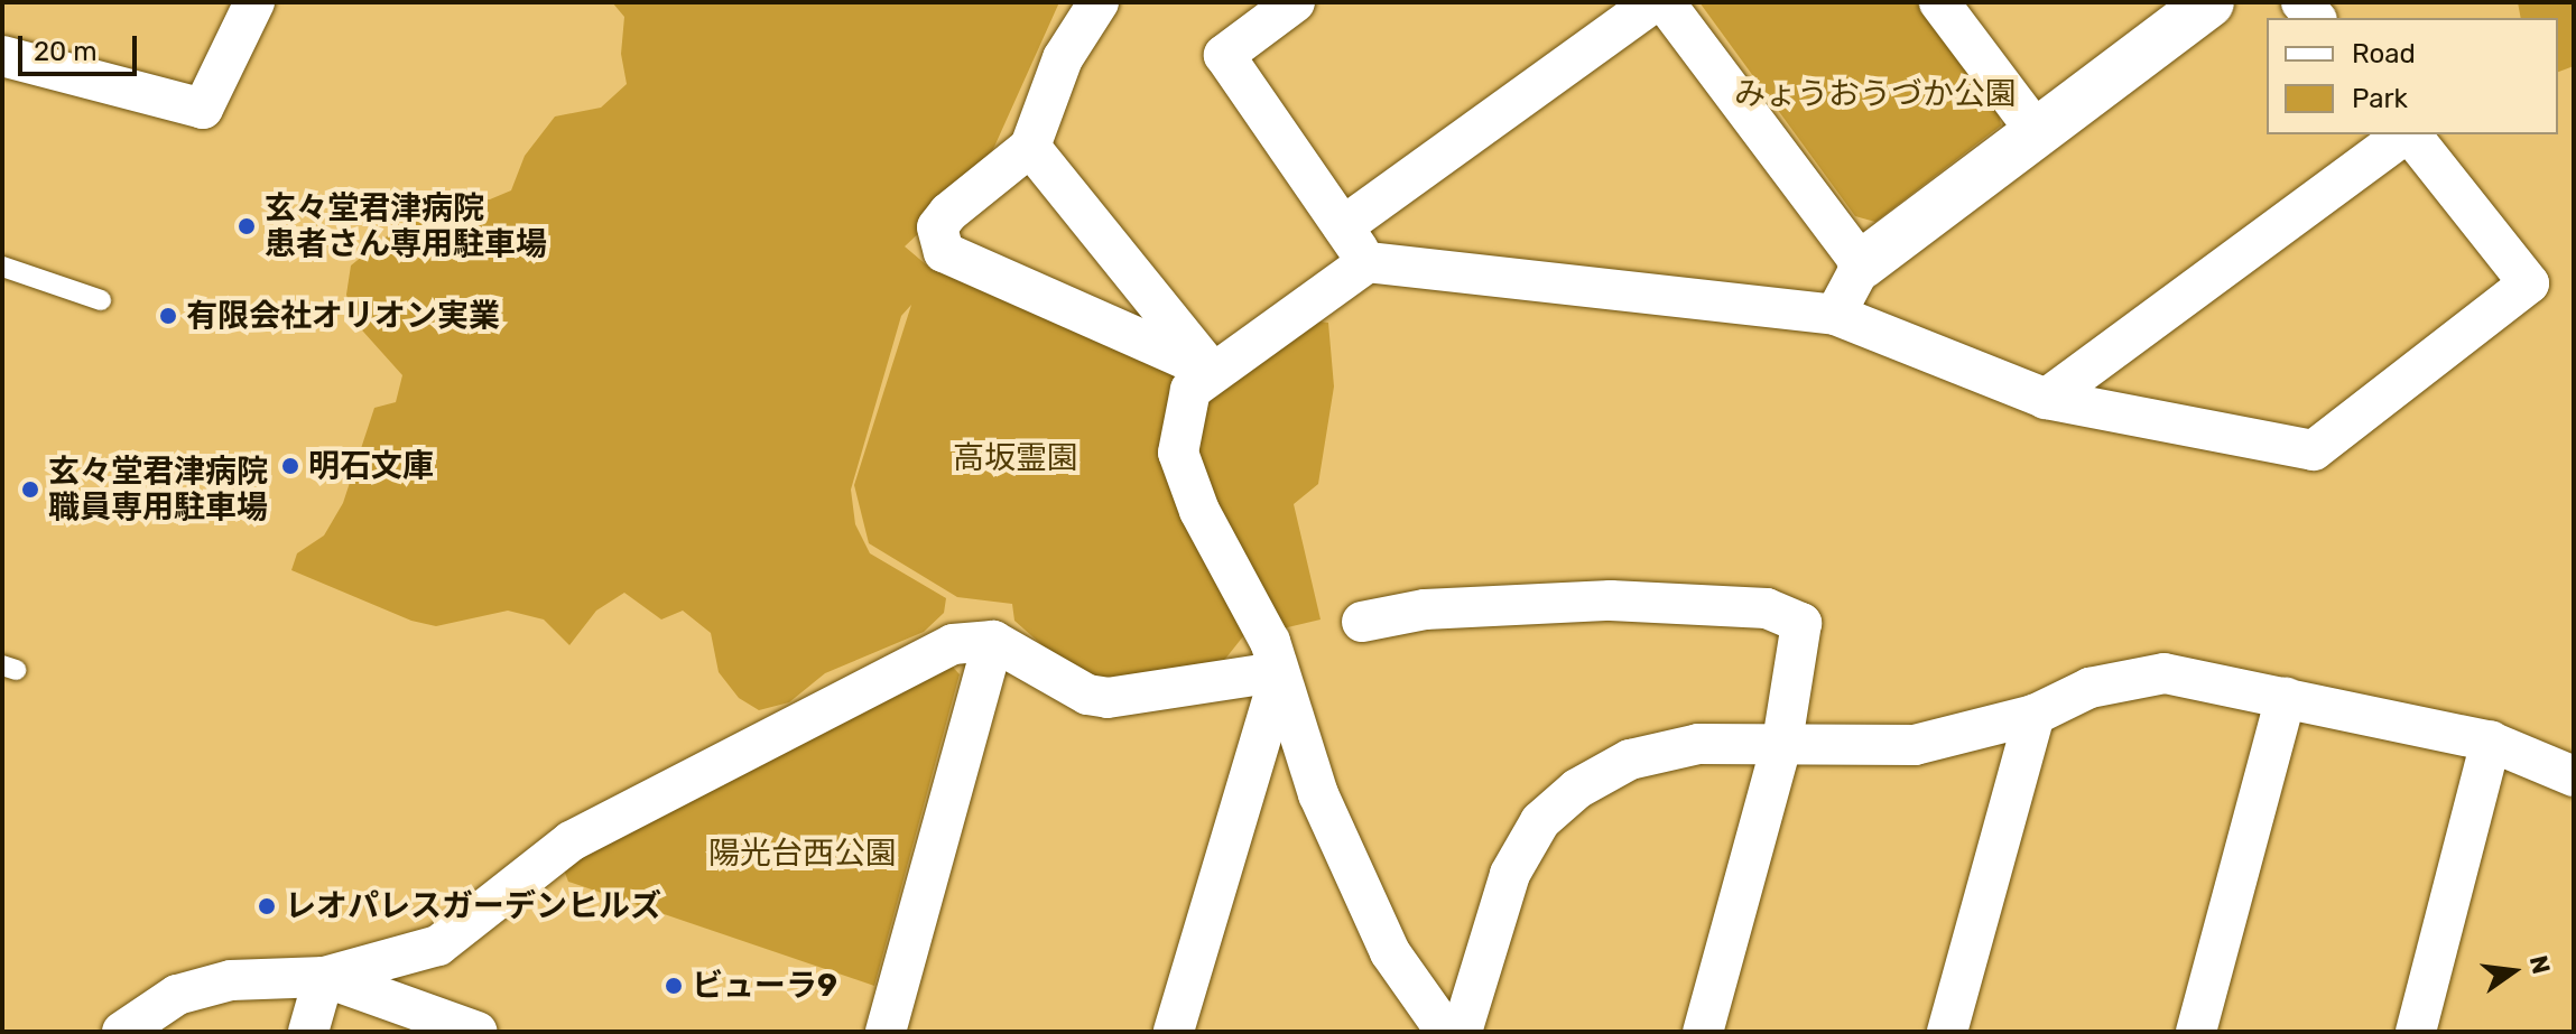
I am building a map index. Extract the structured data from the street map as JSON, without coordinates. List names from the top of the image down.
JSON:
{
  "parks": ["みょうおうづか公園", "高坂霊園", "陽光台西公園"],
  "places": [
    "玄々堂君津病院 患者さん専用駐車場",
    "有限会社オリオン実業",
    "明石文庫",
    "玄々堂君津病院 職員専用駐車場",
    "レオパレスガーデンヒルズ",
    "ビューラ9"
  ],
  "legend": ["Road", "Park"],
  "scale_bar": "20 m",
  "north": "right"
}
